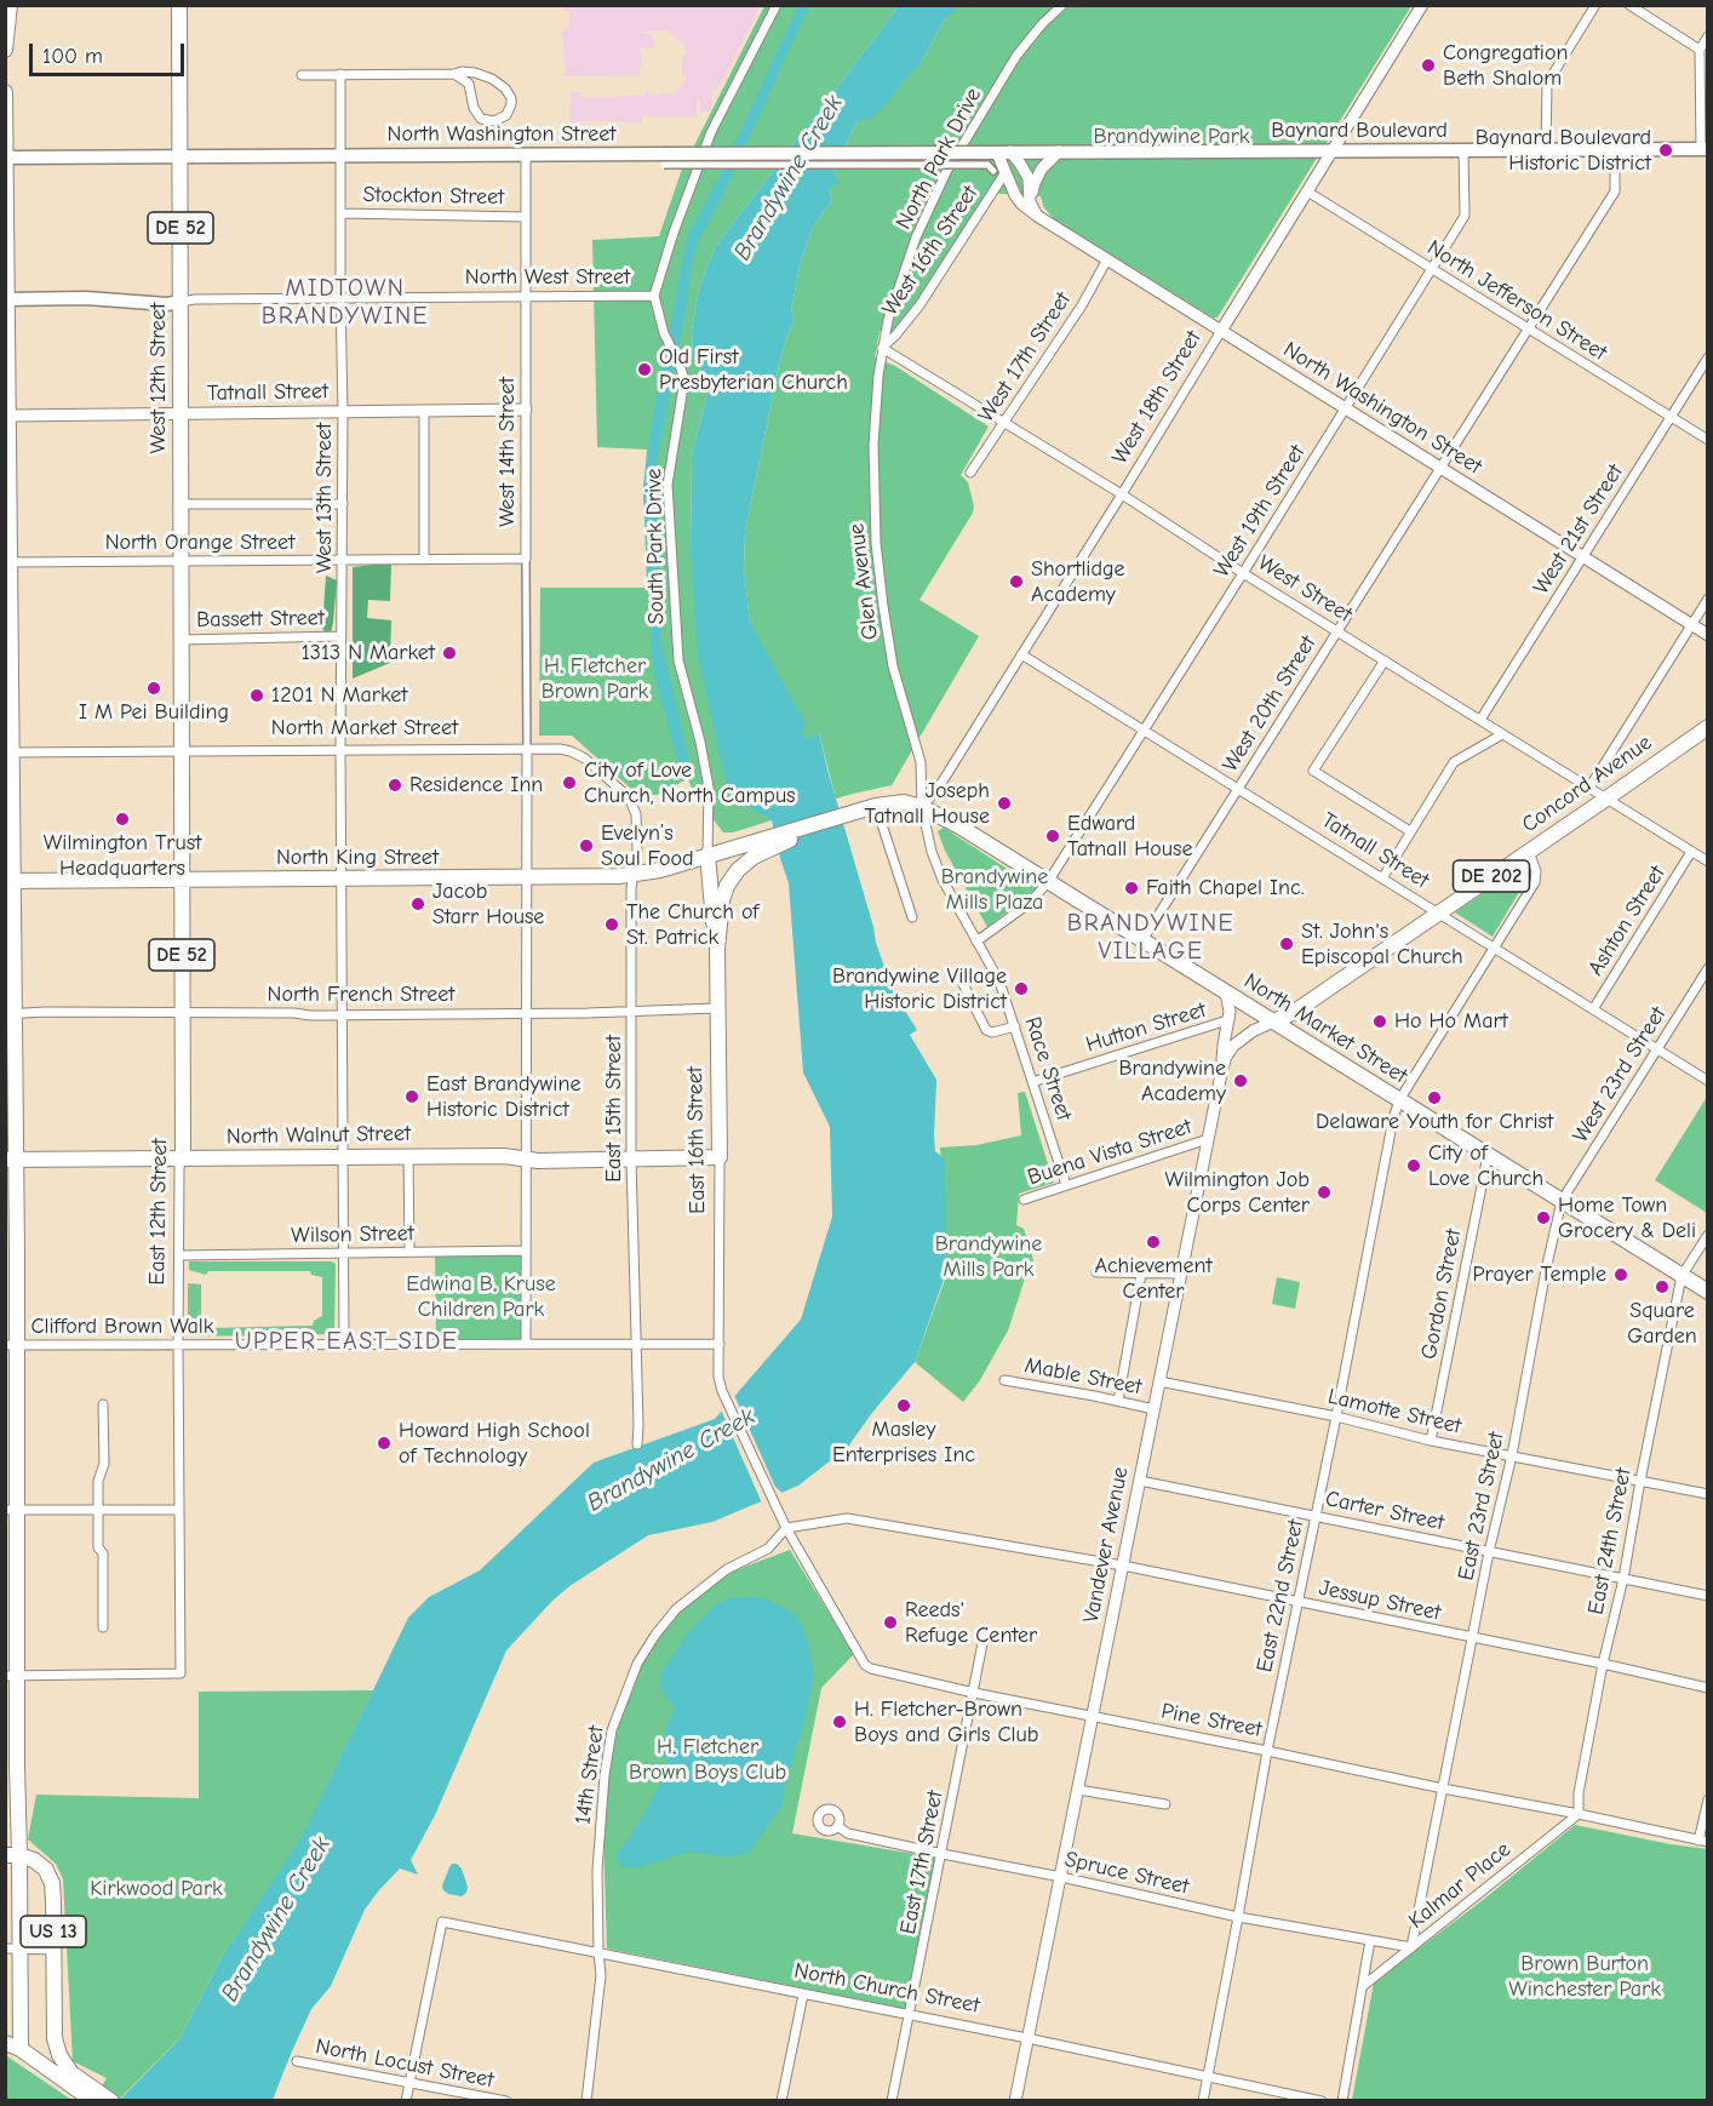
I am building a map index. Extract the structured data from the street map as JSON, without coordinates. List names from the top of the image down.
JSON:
{
  "streets": {
    "main road": [
      "Baynard Boulevard",
      "North Washington Street",
      "DE 52",
      "North West Street",
      "West 12th Street",
      "North Market Street",
      "Concord Avenue",
      "North King Street",
      "DE 202",
      "North Walnut Street",
      "East 16th Street",
      "East 12th Street",
      "US 13"
    ],
    "street": [
      "North Park Drive",
      "Stockton Street",
      "West 16th Street",
      "North Jefferson Street",
      "West 17th Street",
      "Tatnall Street",
      "West 18th Street",
      "West 14th Street",
      "West 13th Street",
      "West 19th Street",
      "West 21st Street",
      "North Orange Street",
      "South Park Drive",
      "Glen Avenue",
      "West Street",
      "Bassett Street",
      "West 20th Street",
      "Ashton Street",
      "North French Street",
      "Hutton Street",
      "Race Street",
      "West 23rd Street",
      "East 15th Street",
      "Buena Vista Street",
      "Wilson Street",
      "Gordon Street",
      "Clifford Brown Walk",
      "Mable Street",
      "Lamotte Street",
      "East 23rd Street",
      "Carter Street",
      "East 24th Street",
      "Vandever Avenue",
      "East 22nd Street",
      "Jessup Street",
      "Pine Street",
      "14th Street",
      "East 17th Street",
      "Spruce Street",
      "Kalmar Place",
      "North Church Street",
      "North Locust Street"
    ]
  },
  "crossings": [
    ["Baynard Boulevard", "North Washington Street"],
    ["Baynard Boulevard", "West 18th Street"],
    ["Baynard Boulevard", "West 19th Street"],
    ["Baynard Boulevard", "West 20th Street"],
    ["North Washington Street", "West 16th Street"],
    ["North Washington Street", "West 17th Street"],
    ["North Washington Street", "West 12th Street"],
    ["North Washington Street", "West 18th Street"],
    ["North Washington Street", "West 14th Street"],
    ["North Washington Street", "West 13th Street"],
    ["North Washington Street", "West 19th Street"],
    ["North Washington Street", "West 21st Street"],
    ["North Washington Street", "West 20th Street"],
    ["North Park Drive", "West 16th Street"],
    ["North Park Drive", "Glen Avenue"],
    ["North Park Drive", "West Street"],
    ["Stockton Street", "West 14th Street"],
    ["Stockton Street", "West 13th Street"],
    ["West 16th Street", "Glen Avenue"],
    ["West 16th Street", "West Street"],
    ["North West Street", "West 12th Street"],
    ["North West Street", "West 14th Street"],
    ["North West Street", "West 13th Street"],
    ["North West Street", "South Park Drive"],
    ["North Jefferson Street", "West 18th Street"],
    ["North Jefferson Street", "West 19th Street"],
    ["North Jefferson Street", "West 21st Street"],
    ["North Jefferson Street", "West 20th Street"],
    ["West 17th Street", "West Street"],
    ["West 12th Street", "Tatnall Street"],
    ["West 12th Street", "North Orange Street"],
    ["West 12th Street", "Bassett Street"],
    ["West 12th Street", "North Market Street"],
    ["West 12th Street", "East 12th Street"],
    ["Tatnall Street", "West 18th Street"],
    ["Tatnall Street", "West 14th Street"],
    ["Tatnall Street", "West 13th Street"],
    ["Tatnall Street", "West 19th Street"],
    ["Tatnall Street", "West 20th Street"],
    ["Tatnall Street", "Concord Avenue"],
    ["Tatnall Street", "Ashton Street"],
    ["Tatnall Street", "West 23rd Street"],
    ["Tatnall Street", "East 22nd Street"],
    ["West 18th Street", "Glen Avenue"],
    ["West 18th Street", "West Street"],
    ["West 18th Street", "North Market Street"],
    ["West 18th Street", "Race Street"],
    ["West 14th Street", "North Orange Street"],
    ["West 14th Street", "North Market Street"],
    ["West 13th Street", "North Orange Street"],
    ["West 13th Street", "Bassett Street"],
    ["West 13th Street", "North Market Street"],
    ["West 13th Street", "North King Street"],
    ["West 13th Street", "North French Street"],
    ["West 13th Street", "North Walnut Street"],
    ["West 13th Street", "Wilson Street"],
    ["West 13th Street", "Clifford Brown Walk"],
    ["West 19th Street", "West Street"],
    ["West 19th Street", "North Market Street"],
    ["West 19th Street", "Race Street"],
    ["West 21st Street", "West Street"],
    ["South Park Drive", "North Market Street"],
    ["South Park Drive", "North King Street"],
    ["Glen Avenue", "West Street"],
    ["Glen Avenue", "North Market Street"],
    ["Glen Avenue", "Race Street"],
    ["West Street", "West 20th Street"],
    ["West Street", "Concord Avenue"],
    ["West Street", "Ashton Street"],
    ["West 20th Street", "North Market Street"],
    ["North Market Street", "Concord Avenue"],
    ["North Market Street", "North King Street"],
    ["North Market Street", "Race Street"],
    ["North Market Street", "West 23rd Street"],
    ["North Market Street", "East 15th Street"],
    ["North Market Street", "East 16th Street"],
    ["North Market Street", "East 12th Street"],
    ["North Market Street", "Gordon Street"],
    ["North Market Street", "East 23rd Street"],
    ["North Market Street", "East 24th Street"],
    ["North Market Street", "Vandever Avenue"],
    ["North Market Street", "East 22nd Street"],
    ["Concord Avenue", "Vandever Avenue"],
    ["Concord Avenue", "East 22nd Street"],
    ["North King Street", "East 15th Street"],
    ["North King Street", "East 12th Street"],
    ["North French Street", "East 15th Street"],
    ["North French Street", "East 16th Street"],
    ["North French Street", "East 12th Street"],
    ["Hutton Street", "Race Street"],
    ["Race Street", "Buena Vista Street"],
    ["West 23rd Street", "East 23rd Street"],
    ["East 15th Street", "North Walnut Street"],
    ["East 15th Street", "Clifford Brown Walk"],
    ["North Walnut Street", "East 16th Street"],
    ["North Walnut Street", "East 12th Street"],
    ["East 16th Street", "Clifford Brown Walk"],
    ["East 16th Street", "Jessup Street"],
    ["East 16th Street", "Pine Street"],
    ["East 16th Street", "14th Street"],
    ["Buena Vista Street", "Vandever Avenue"],
    ["East 12th Street", "Wilson Street"],
    ["East 12th Street", "Clifford Brown Walk"],
    ["Gordon Street", "Lamotte Street"],
    ["Mable Street", "Vandever Avenue"],
    ["Lamotte Street", "East 23rd Street"],
    ["Lamotte Street", "East 24th Street"],
    ["Lamotte Street", "Vandever Avenue"],
    ["Lamotte Street", "East 22nd Street"],
    ["East 23rd Street", "Carter Street"],
    ["East 23rd Street", "Jessup Street"],
    ["East 23rd Street", "Pine Street"],
    ["East 23rd Street", "Spruce Street"],
    ["East 23rd Street", "Kalmar Place"],
    ["Carter Street", "East 24th Street"],
    ["Carter Street", "Vandever Avenue"],
    ["Carter Street", "East 22nd Street"],
    ["East 24th Street", "Jessup Street"],
    ["East 24th Street", "Pine Street"],
    ["East 24th Street", "Kalmar Place"],
    ["Vandever Avenue", "Jessup Street"],
    ["Vandever Avenue", "Pine Street"],
    ["Vandever Avenue", "Spruce Street"],
    ["Vandever Avenue", "North Church Street"],
    ["East 22nd Street", "Jessup Street"],
    ["East 22nd Street", "Pine Street"],
    ["East 22nd Street", "Spruce Street"],
    ["East 22nd Street", "North Church Street"],
    ["Jessup Street", "Pine Street"],
    ["Jessup Street", "14th Street"],
    ["Pine Street", "14th Street"],
    ["Pine Street", "East 17th Street"],
    ["Pine Street", "Kalmar Place"],
    ["14th Street", "North Church Street"],
    ["East 17th Street", "Spruce Street"],
    ["East 17th Street", "North Church Street"],
    ["Spruce Street", "Kalmar Place"],
    ["North Church Street", "North Locust Street"]
  ],
  "districts": ["MIDTOWN BRANDYWINE", "BRANDYWINE VILLAGE", "UPPER EAST SIDE"],
  "water": ["Brandywine Creek"],
  "parks": [
    "Brandywine Park",
    "H. Fletcher Brown Park",
    "Brandywine Mills Plaza",
    "Brandywine Mills Park",
    "Edwina B. Kruse Children Park",
    "H. Fletcher Brown Boys Club",
    "Kirkwood Park",
    "Brown Burton Winchester Park"
  ],
  "places": [
    "Congregation Beth Shalom",
    "Baynard Boulevard Historic District",
    "Old First Presbyterian Church",
    "Shortlidge Academy",
    "1313 N Market",
    "I M Pei Building",
    "1201 N Market",
    "City of Love Church, North Campus",
    "Residence Inn",
    "Joseph Tatnall House",
    "Wilmington Trust Headquarters",
    "Edward Tatnall House",
    "Evelyn’s Soul Food",
    "Faith Chapel Inc.",
    "Jacob Starr House",
    "The Church of St. Patrick",
    "St. John's Episcopal Church",
    "Brandywine Village Historic District",
    "Ho Ho Mart",
    "Brandywine Academy",
    "East Brandywine Historic District",
    "Delaware Youth for Christ",
    "City of Love Church",
    "Wilmington Job Corps Center",
    "Home Town Grocery & Deli",
    "Achievement Center",
    "Prayer Temple",
    "Square Garden",
    "Masley Enterprises Inc",
    "Howard High School of Technology",
    "Reeds' Refuge Center",
    "H. Fletcher-Brown Boys and Girls Club"
  ],
  "scale_bar": "100 m"
}
